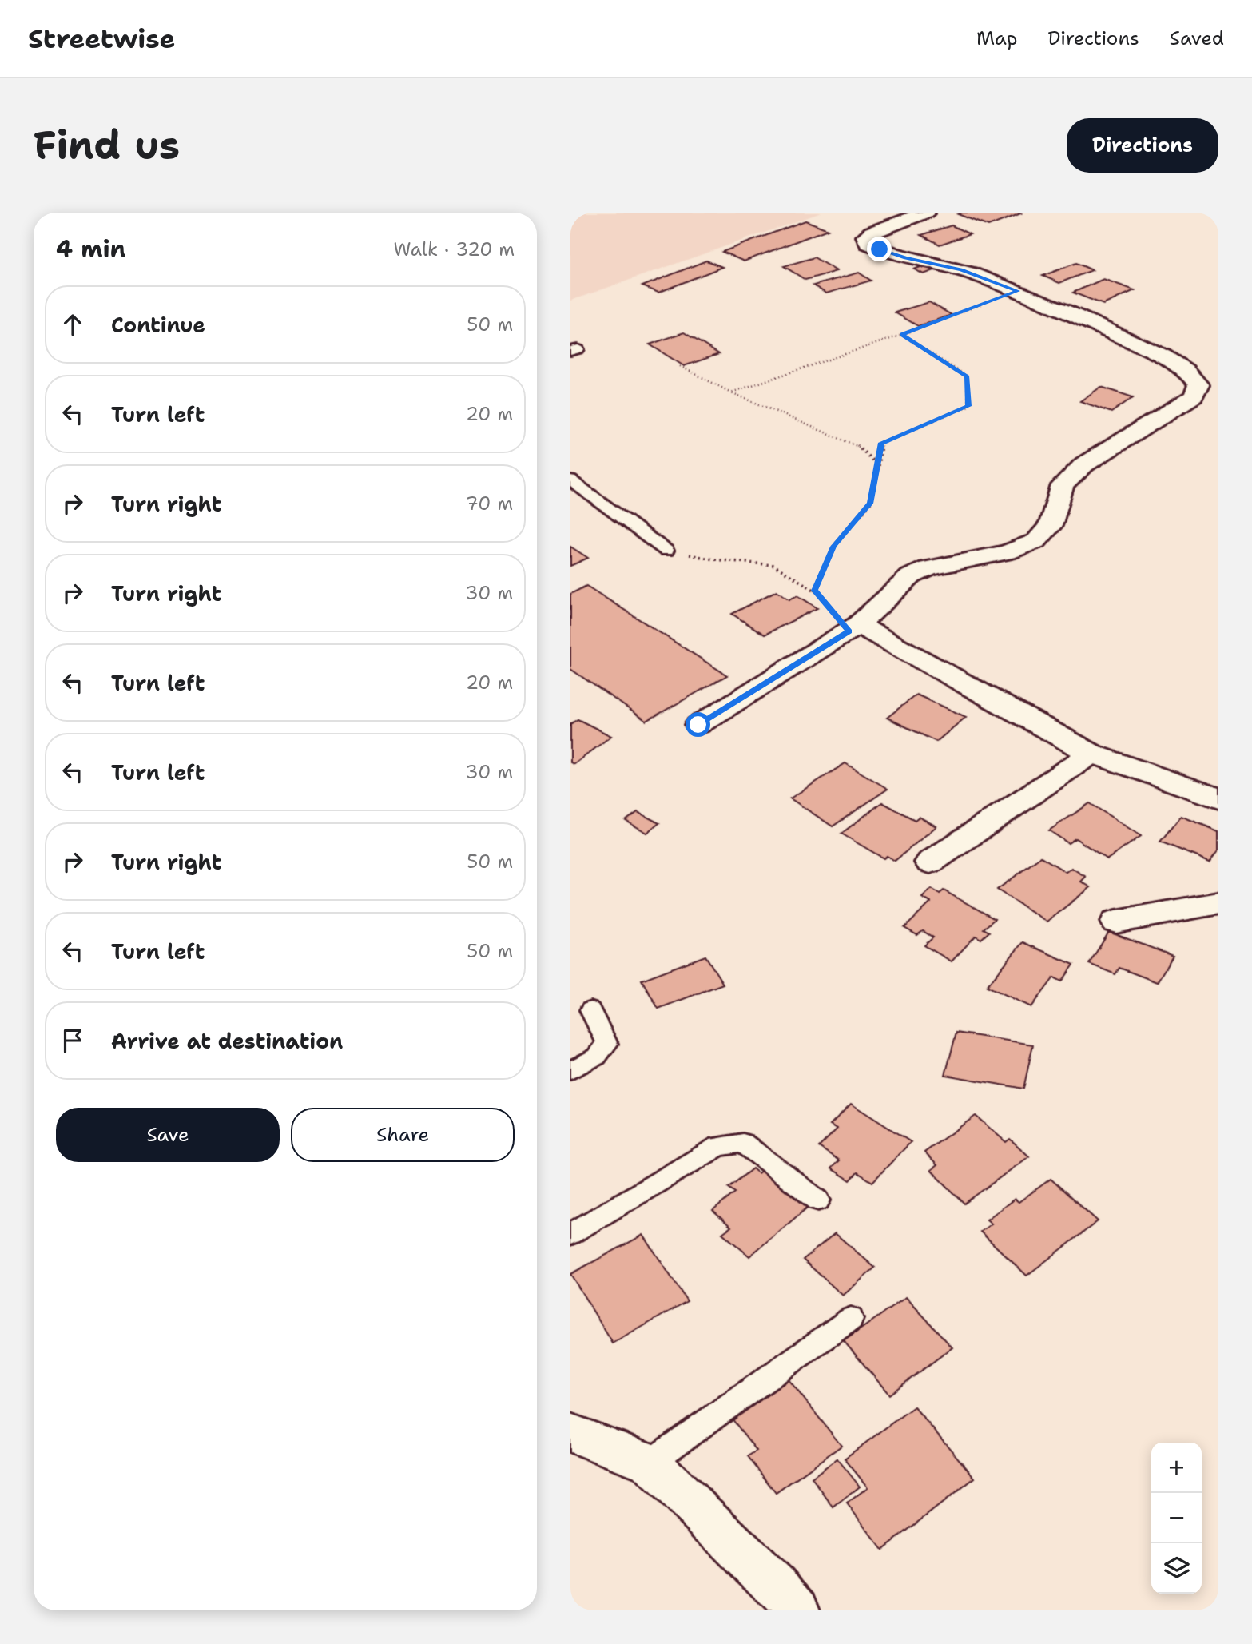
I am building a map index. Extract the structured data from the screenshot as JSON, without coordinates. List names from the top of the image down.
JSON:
{
  "page": {
    "header": "Streetwise",
    "nav": ["Map", "Directions", "Saved"],
    "buttons": [
      "Directions",
      ["Save", "Share"]
    ],
    "title": "Find us",
    "heading": ["4 min", "Walk · 320 m"],
    "list": [
      ["Continue", "50 m"],
      ["Turn left", "20 m"],
      ["Turn right", "70 m"],
      ["Turn right", "30 m"],
      ["Turn left", "20 m"],
      ["Turn left", "30 m"],
      ["Turn right", "50 m"],
      ["Turn left", "50 m"],
      "Arrive at destination"
    ],
    "map_buttons": ["+", "−"]
  }
}
